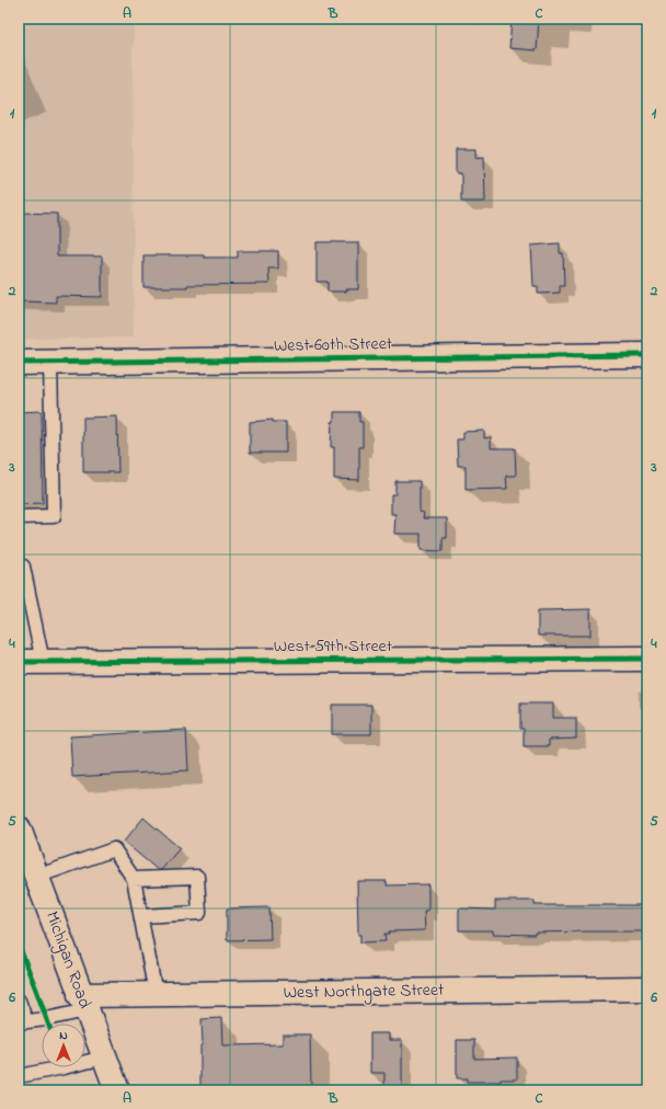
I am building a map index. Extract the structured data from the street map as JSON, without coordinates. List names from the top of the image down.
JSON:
{
  "streets": {
    "street": [
      "West 60th Street",
      "West 59th Street",
      "Michigan Road",
      "West Northgate Street"
    ]
  },
  "crossings": [
    ["Michigan Road", "West Northgate Street"]
  ],
  "north": "top",
  "grid": {
    "columns": ["A", "B", "C"],
    "rows": [
      "1",
      "2",
      "3",
      "4",
      "5",
      "6"
    ]
  }
}
